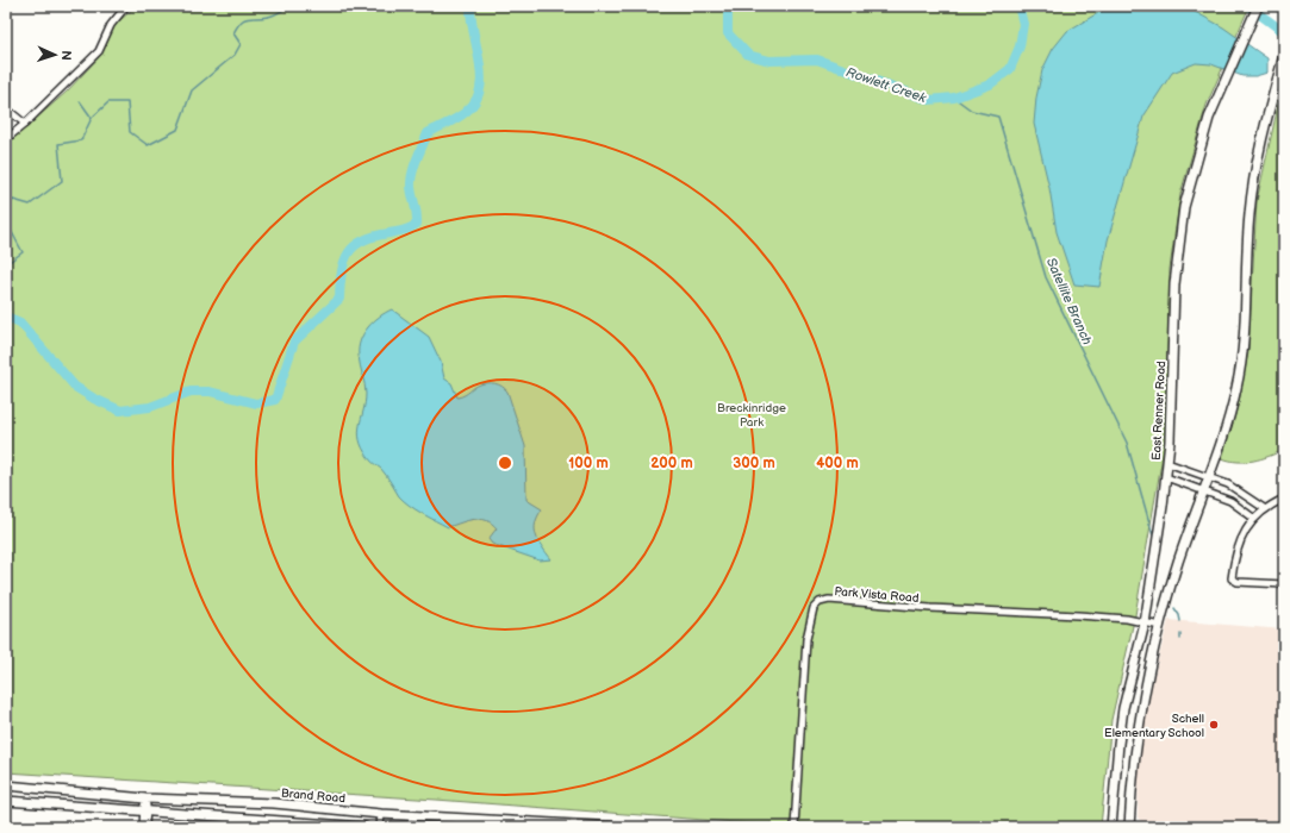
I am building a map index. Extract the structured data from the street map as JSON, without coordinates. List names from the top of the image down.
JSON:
{
  "streets": {
    "main road": ["East Renner Road", "Brand Road"],
    "street": ["Park Vista Road"]
  },
  "crossings": [
    ["East Renner Road", "Park Vista Road"]
  ],
  "water": ["Rowlett Creek", "Satellite Branch"],
  "parks": ["Breckinridge Park"],
  "places": ["Schell Elementary School"],
  "north": "right",
  "rings": [
    "100 m",
    "200 m",
    "300 m",
    "400 m"
  ]
}
